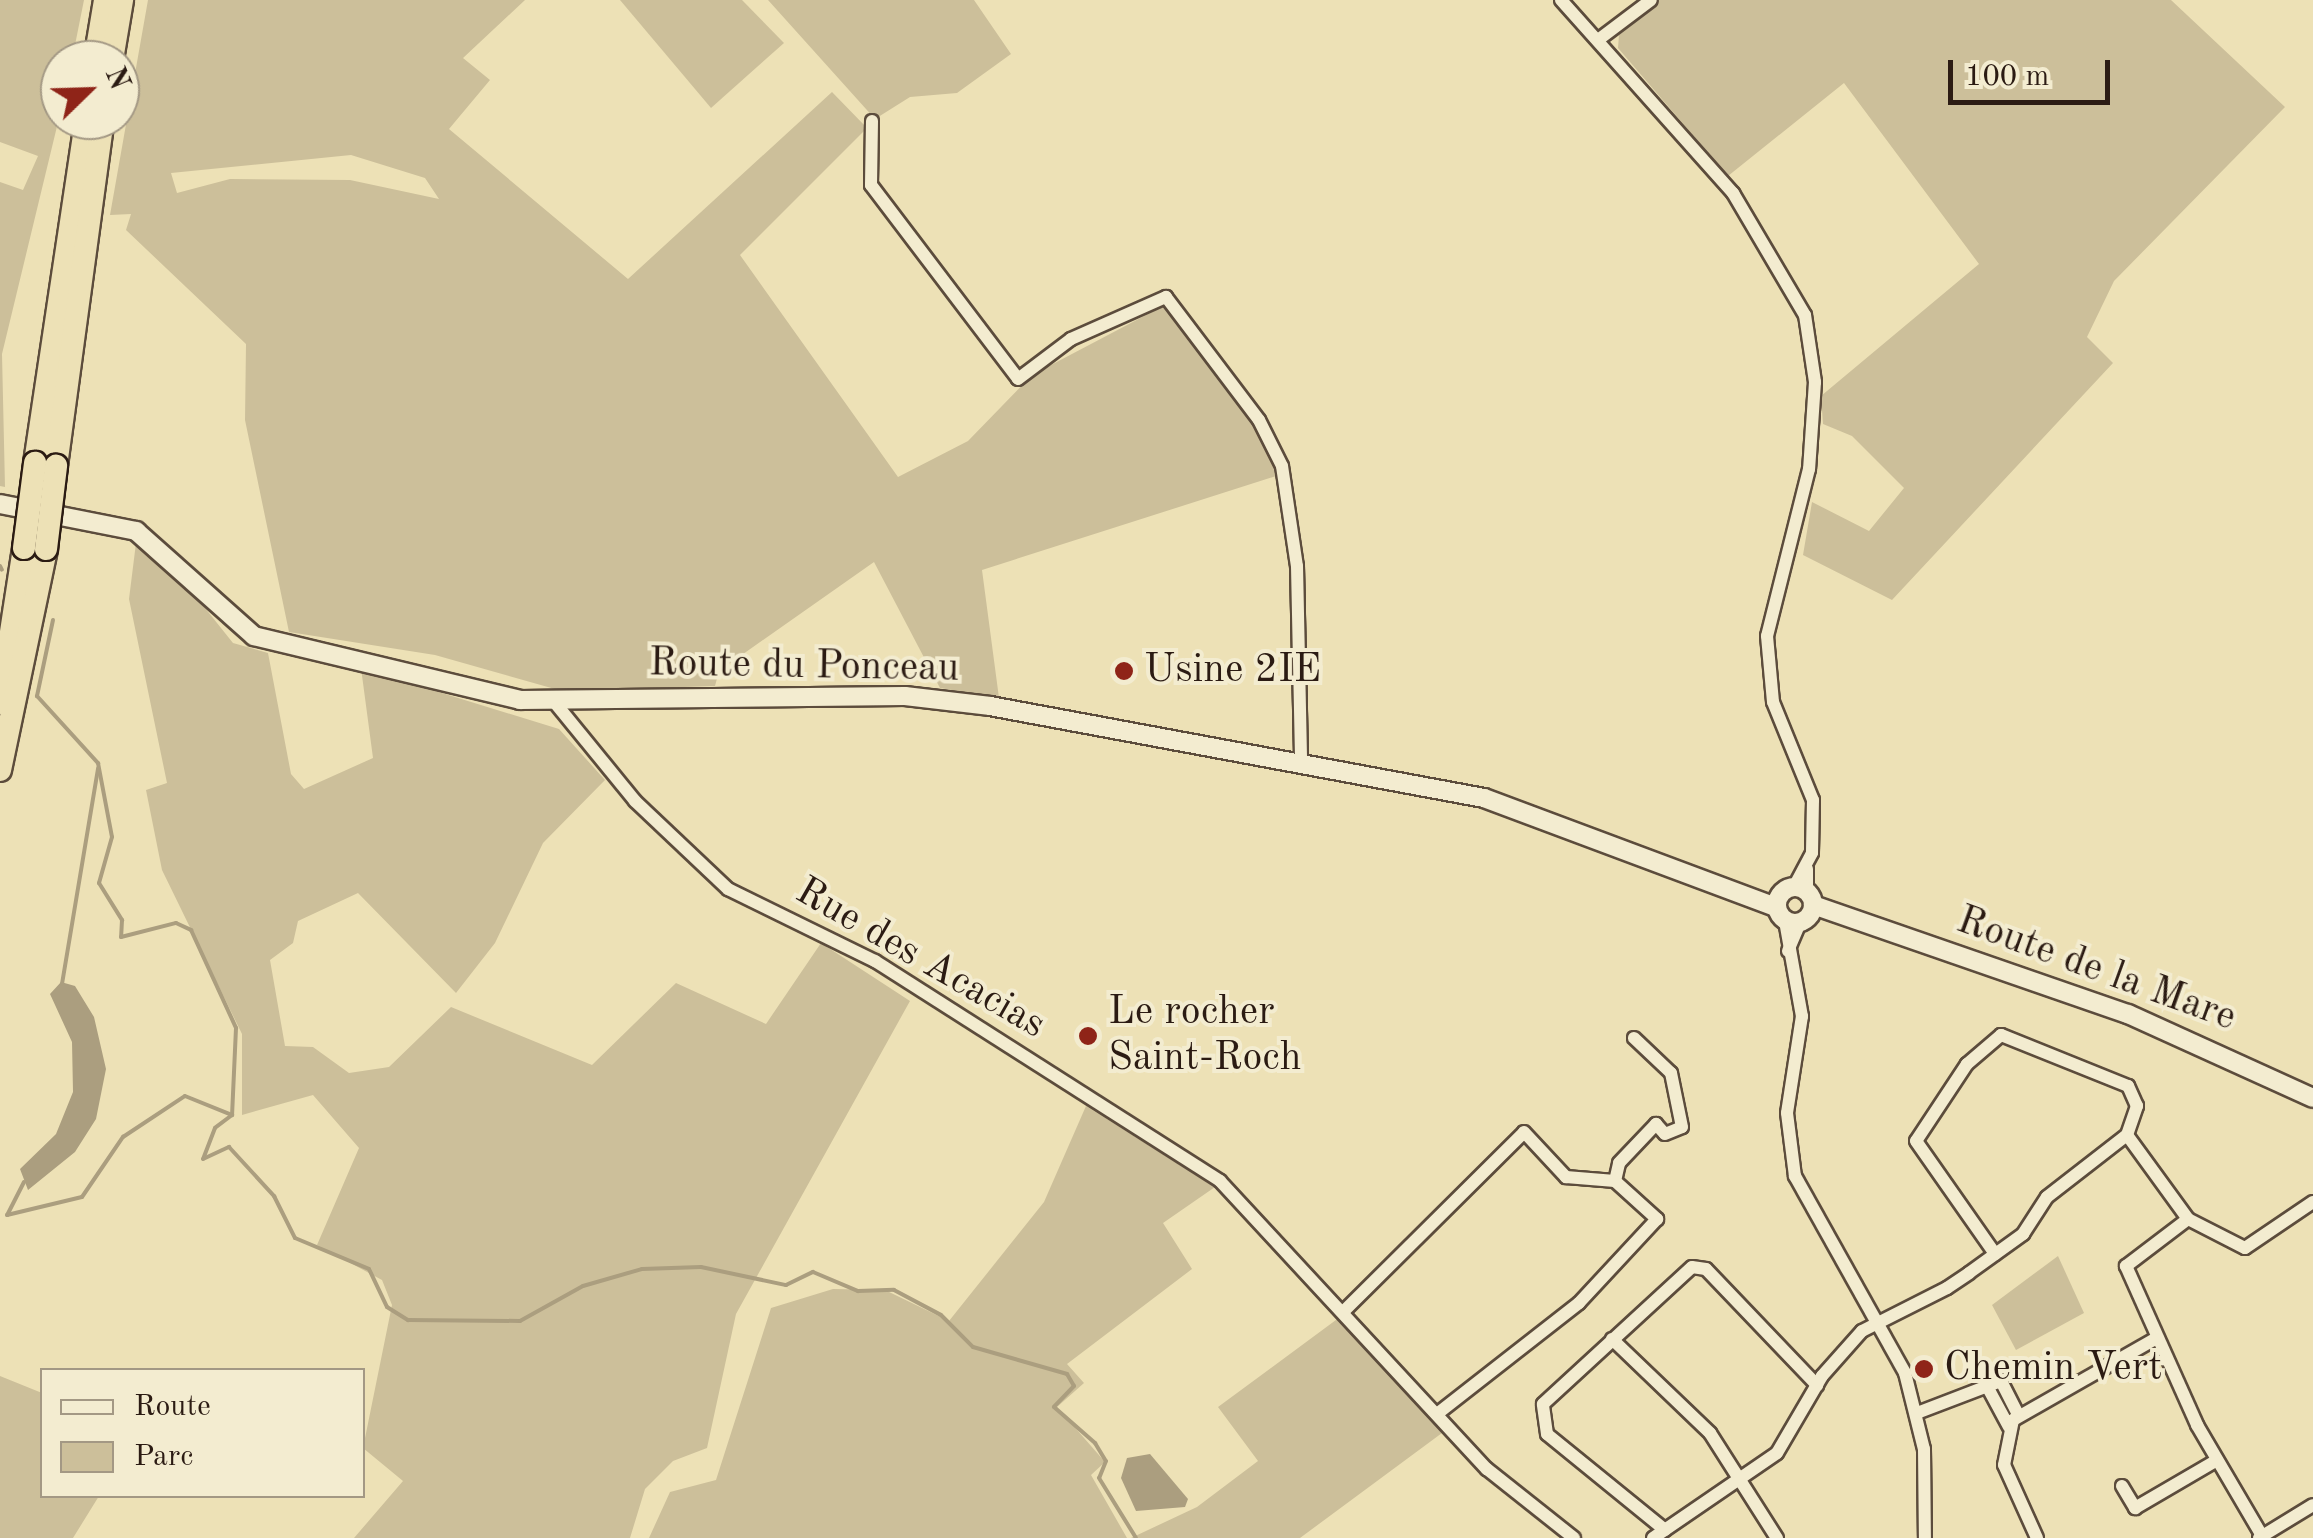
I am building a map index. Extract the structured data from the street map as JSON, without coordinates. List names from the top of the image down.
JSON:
{
  "streets": {
    "street": ["Route du Ponceau", "Rue des Acacias", "Route de la Mare"]
  },
  "crossings": [
    ["Route du Ponceau", "Rue des Acacias"],
    ["Route du Ponceau", "Route de la Mare"]
  ],
  "places": ["Usine 2IE", "Le rocher Saint-Roch", "Chemin Vert"],
  "legend": ["Route", "Parc"],
  "scale_bar": "100 m",
  "north": "top right"
}
